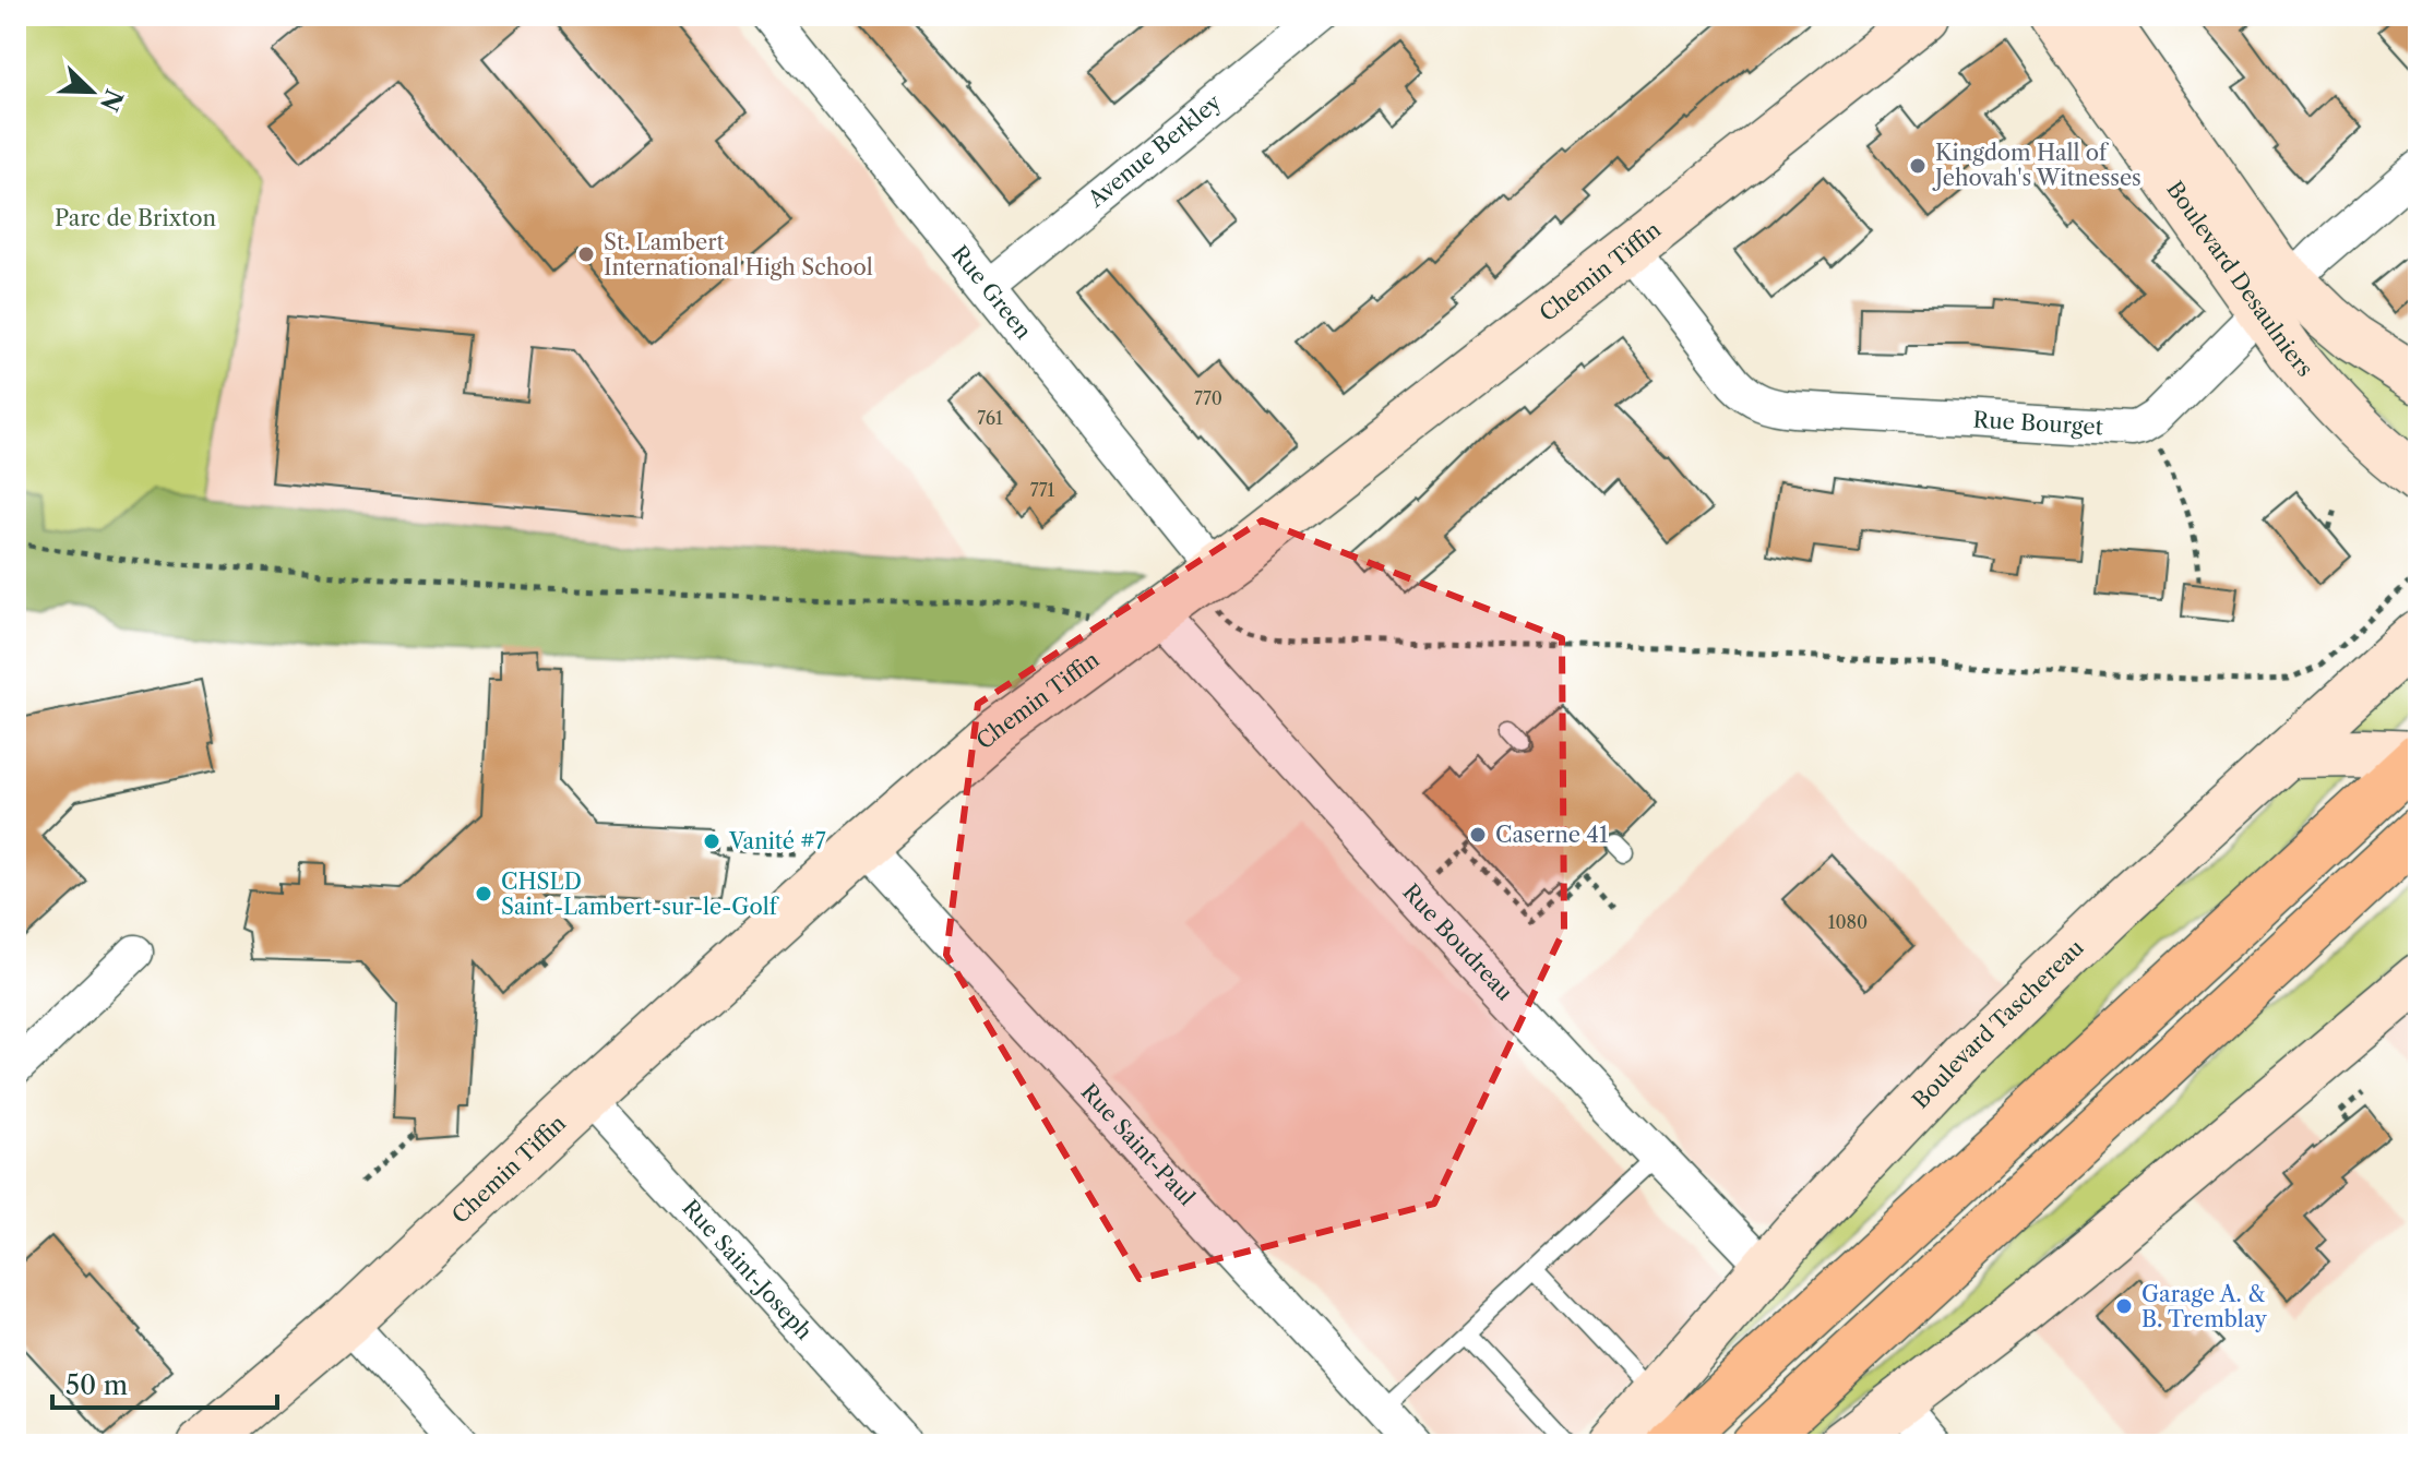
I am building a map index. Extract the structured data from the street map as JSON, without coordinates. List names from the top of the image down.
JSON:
{
  "streets": {
    "street": [
      "Avenue Berkley",
      "Chemin Tiffin",
      "Boulevard Desaulniers",
      "Rue Green",
      "Rue Bourget",
      "Rue Boudreau",
      "Boulevard Taschereau",
      "Rue Saint-Paul",
      "Rue Saint-Joseph"
    ]
  },
  "crossings": [
    ["Avenue Berkley", "Rue Green"],
    ["Chemin Tiffin", "Rue Green"],
    ["Chemin Tiffin", "Rue Bourget"],
    ["Chemin Tiffin", "Rue Boudreau"],
    ["Chemin Tiffin", "Rue Saint-Paul"],
    ["Chemin Tiffin", "Rue Saint-Joseph"],
    ["Rue Boudreau", "Boulevard Taschereau"]
  ],
  "parks": ["Parc de Brixton"],
  "places": [
    "Kingdom Hall of Jehovah's Witnesses",
    "St. Lambert International High School",
    "Caserne 41",
    "Vanité #7",
    "CHSLD Saint-Lambert-sur-le-Golf",
    "Garage A. & B. Tremblay"
  ],
  "house_numbers": [
    "770",
    "761",
    "771",
    "1080"
  ],
  "scale_bar": "50 m",
  "north": "bottom right"
}
